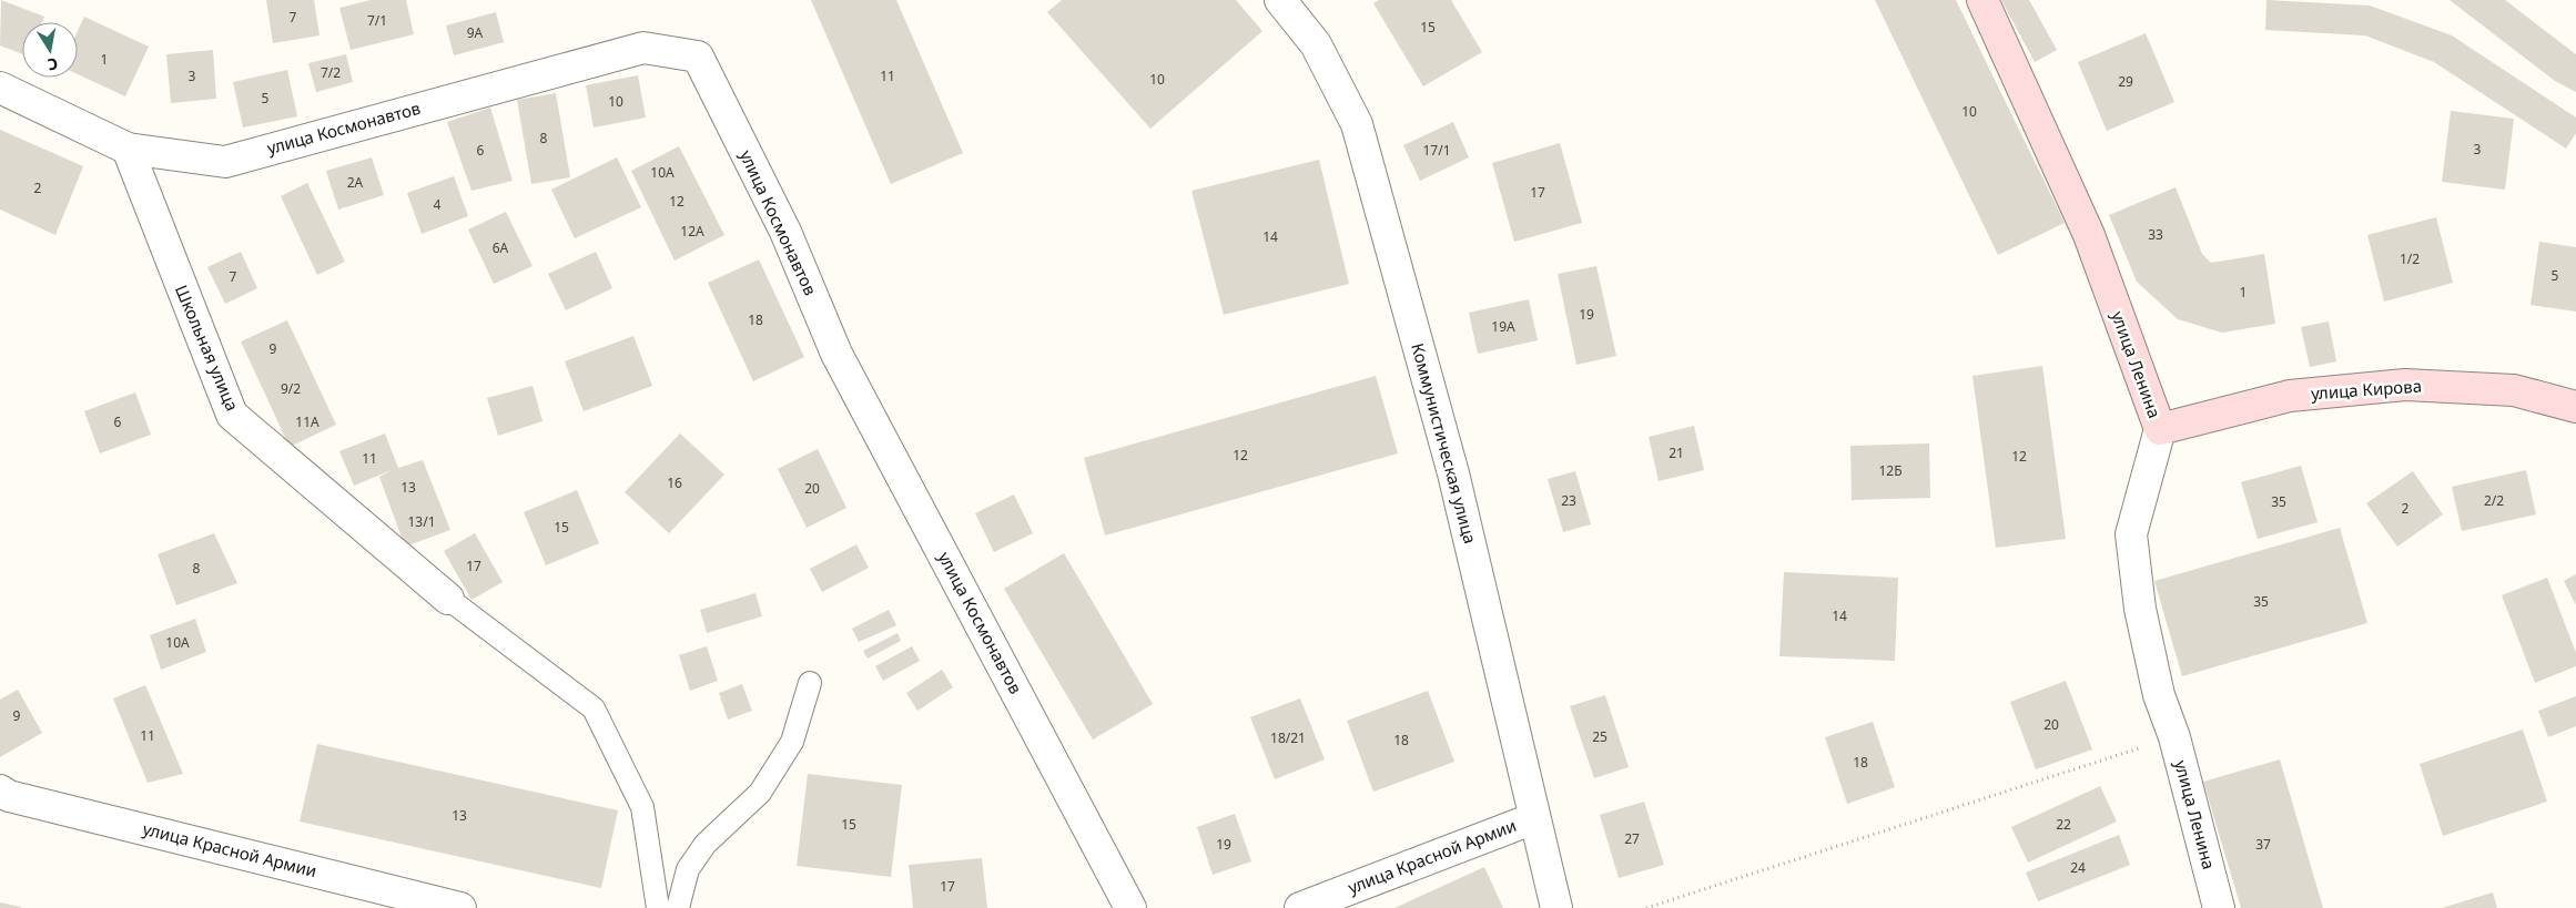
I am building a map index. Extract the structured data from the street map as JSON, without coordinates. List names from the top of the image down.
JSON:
{
  "streets": {
    "main road": ["улица Ленина", "улица Кирова"],
    "street": [
      "улица Космонавтов",
      "Школьная улица",
      "Коммунистическая улица",
      "улица Красной Армии"
    ]
  },
  "crossings": [
    ["улица Космонавтов", "Школьная улица"],
    ["улица Ленина", "улица Кирова"],
    ["Коммунистическая улица", "улица Красной Армии"]
  ],
  "house_numbers": [
    "7",
    "7/1",
    "15",
    "9А",
    "1",
    "7/2",
    "3",
    "11",
    "10",
    "29",
    "5",
    "10",
    "10",
    "8",
    "3",
    "6",
    "17/1",
    "10А",
    "2А",
    "2",
    "17",
    "12",
    "4",
    "12А",
    "33",
    "14",
    "6А",
    "1/2",
    "5",
    "7",
    "1",
    "19",
    "18",
    "19А",
    "9",
    "9/2",
    "6",
    "11А",
    "21",
    "12",
    "12",
    "11",
    "12Б",
    "16",
    "13",
    "20",
    "23",
    "2/2",
    "35",
    "2",
    "13/1",
    "15",
    "17",
    "8",
    "35",
    "14",
    "10А",
    "9",
    "20",
    "11",
    "25",
    "18/21",
    "18",
    "18",
    "13",
    "15",
    "22",
    "27",
    "19",
    "37",
    "24",
    "17"
  ],
  "north": "bottom"
}
